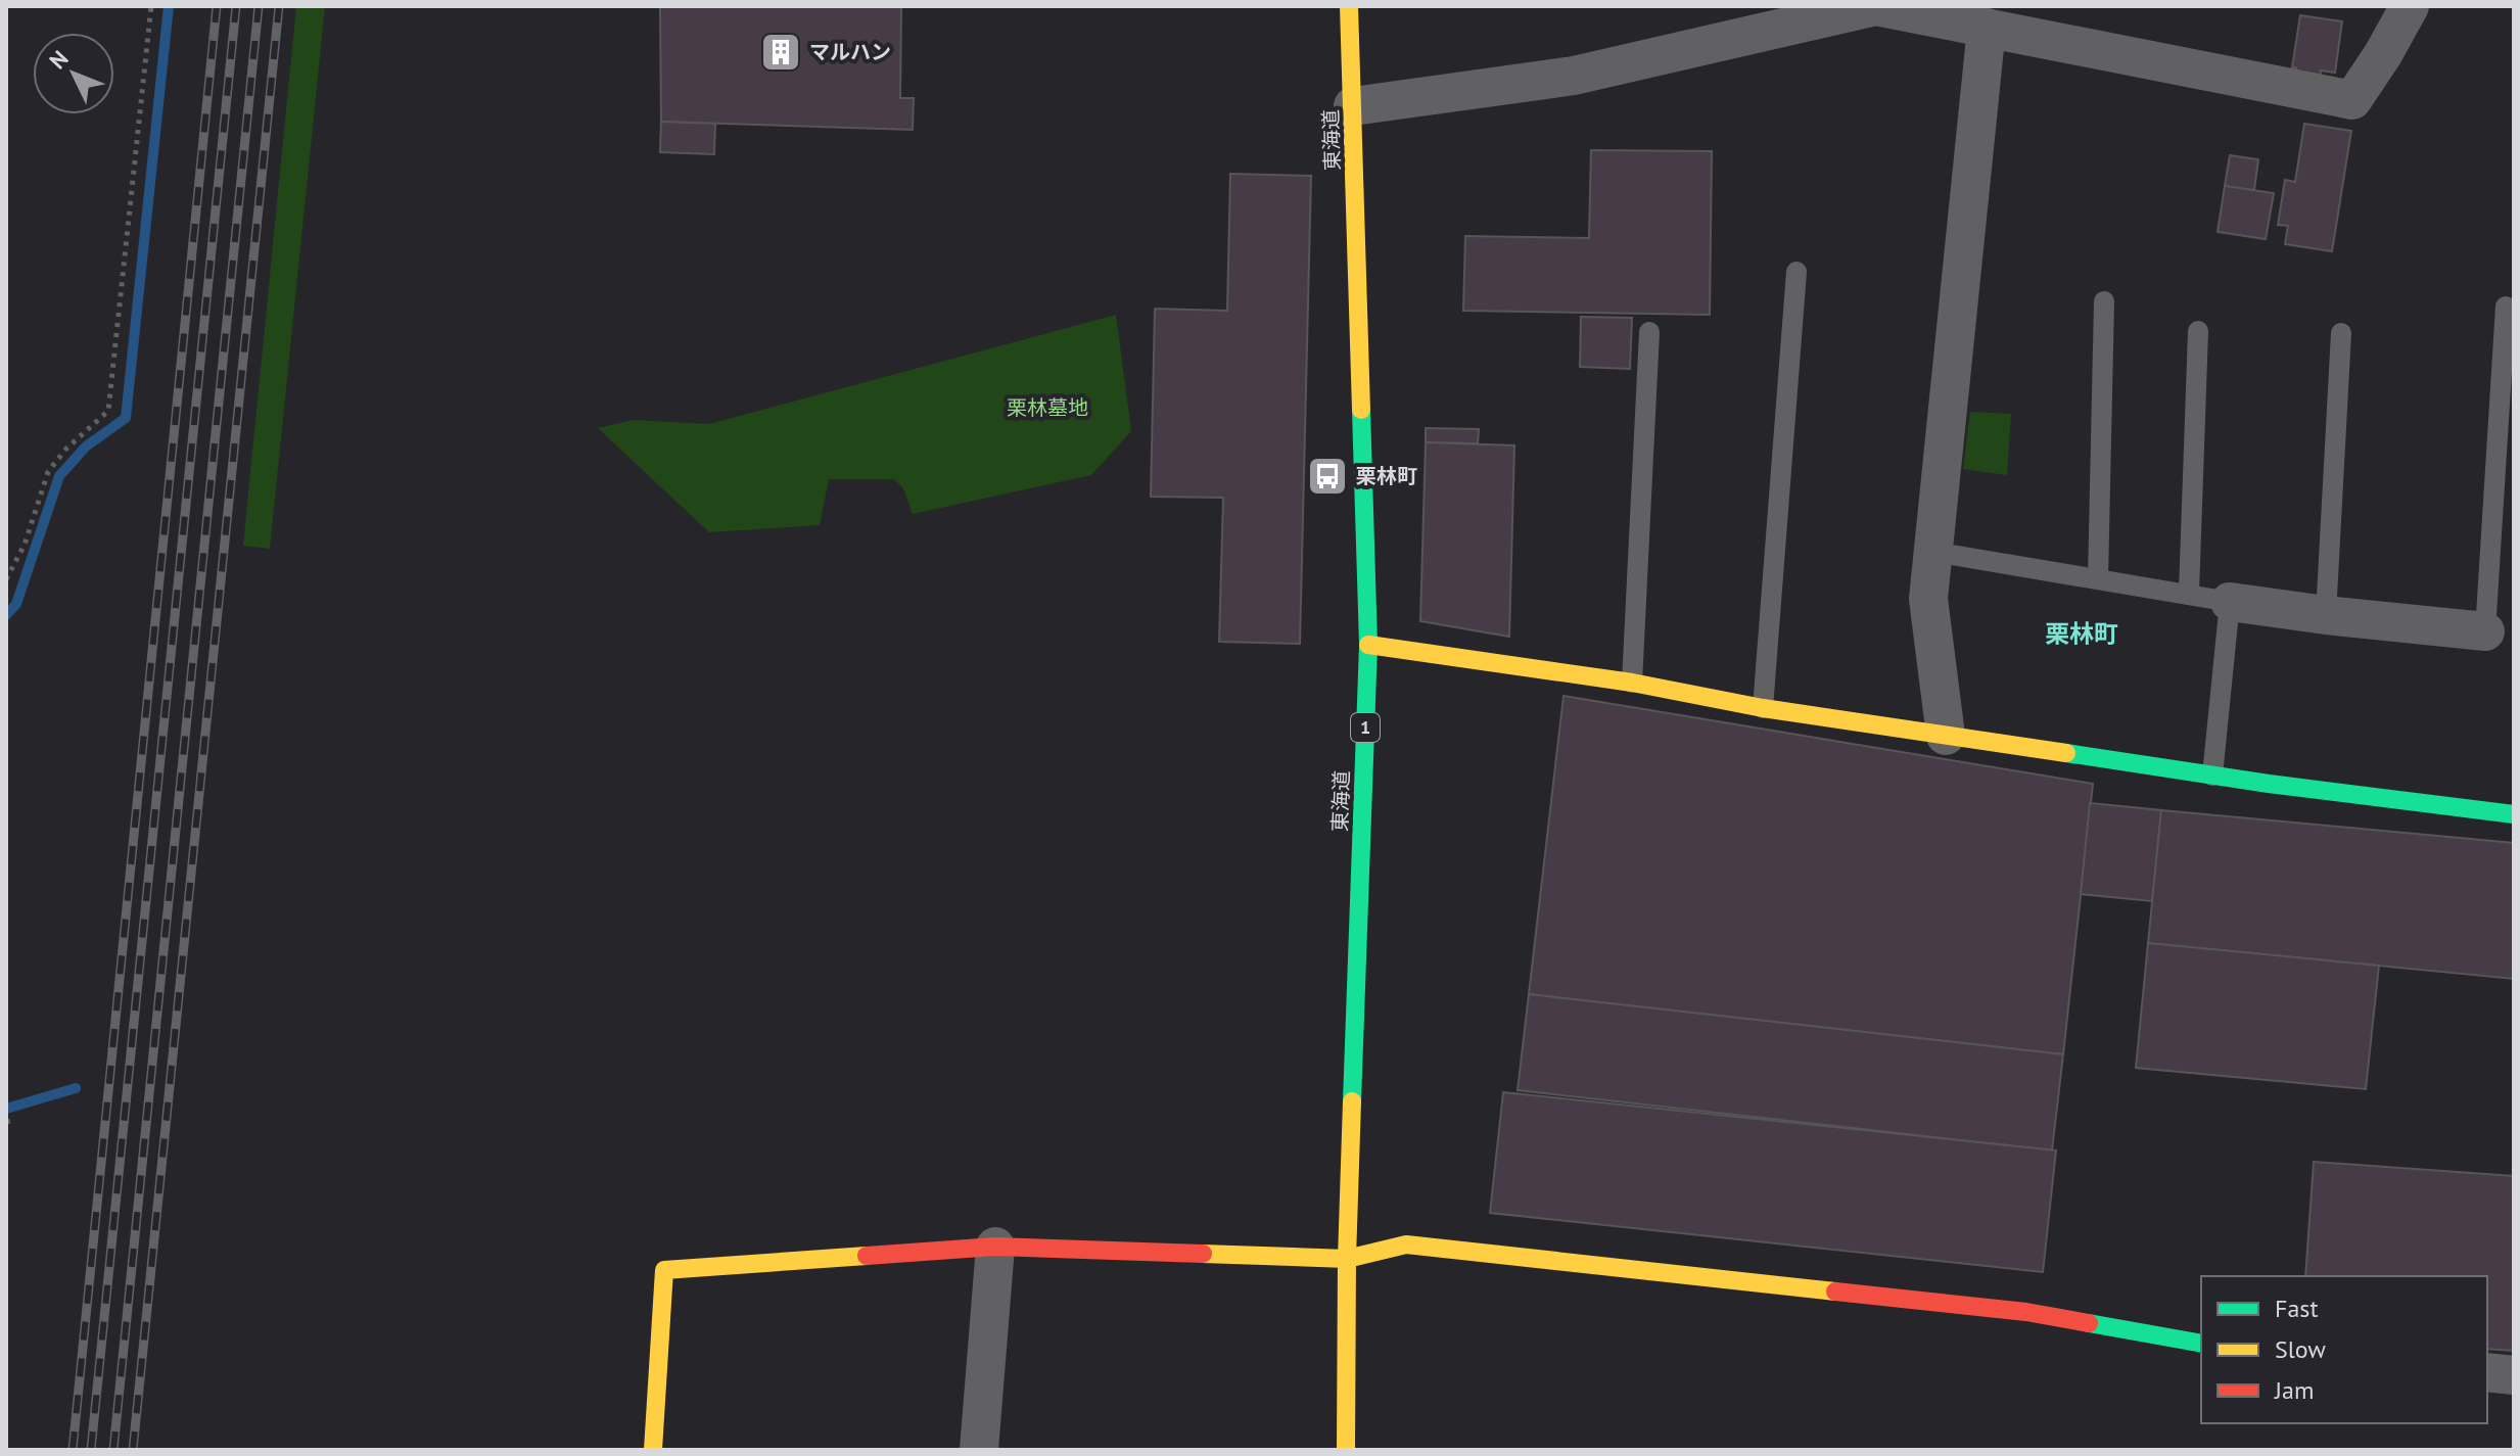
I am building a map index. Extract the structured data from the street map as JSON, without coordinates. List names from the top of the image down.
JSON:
{
  "streets": {
    "main road": ["東海道", "1"]
  },
  "districts": ["栗林町"],
  "parks": ["栗林墓地"],
  "places": {
    "building": ["マルハン"],
    "bus stop": ["栗林町"]
  },
  "legend": ["Fast", "Slow", "Jam"],
  "north": "top left"
}
